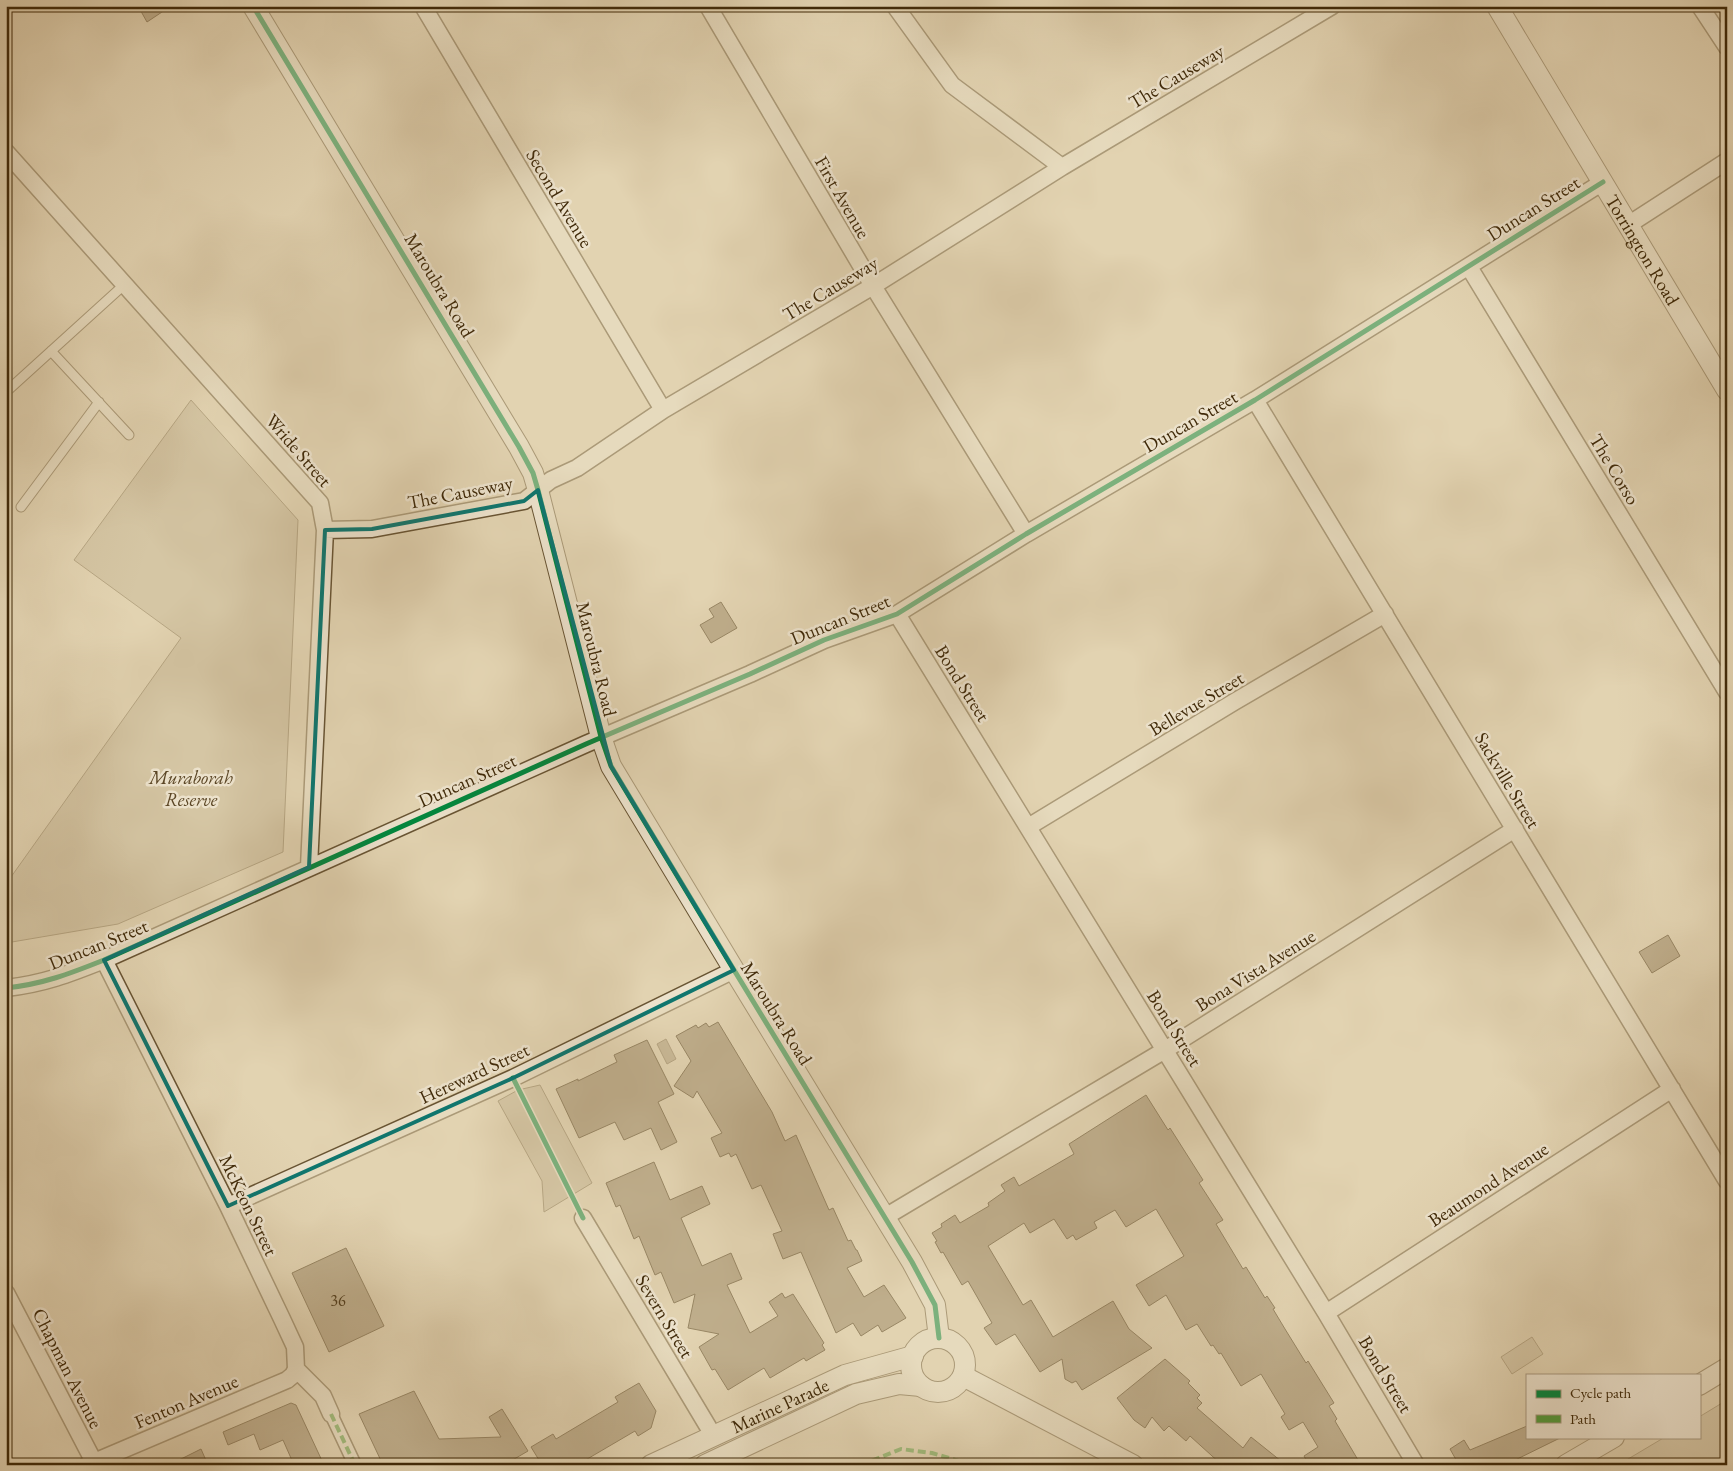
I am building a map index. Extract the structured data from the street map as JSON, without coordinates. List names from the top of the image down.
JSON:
{
  "streets": {
    "street": [
      "The Causeway",
      "First Avenue",
      "Second Avenue",
      "Duncan Street",
      "Torrington Road",
      "Maroubra Road",
      "Wride Street",
      "The Corso",
      "Bond Street",
      "Bellevue Street",
      "Sackville Street",
      "Bona Vista Avenue",
      "Hereward Street",
      "Beaumond Avenue",
      "McKeon Street",
      "Severn Street",
      "Chapman Avenue",
      "Fenton Avenue",
      "Marine Parade"
    ]
  },
  "crossings": [
    ["The Causeway", "First Avenue"],
    ["The Causeway", "Second Avenue"],
    ["The Causeway", "Maroubra Road"],
    ["The Causeway", "Wride Street"],
    ["First Avenue", "Duncan Street"],
    ["Duncan Street", "Torrington Road"],
    ["Duncan Street", "Maroubra Road"],
    ["Duncan Street", "Wride Street"],
    ["Duncan Street", "The Corso"],
    ["Duncan Street", "Bond Street"],
    ["Duncan Street", "Sackville Street"],
    ["Duncan Street", "McKeon Street"],
    ["Maroubra Road", "Bona Vista Avenue"],
    ["Maroubra Road", "Hereward Street"],
    ["Maroubra Road", "Marine Parade"],
    ["Bond Street", "Bellevue Street"],
    ["Bond Street", "Bona Vista Avenue"],
    ["Bond Street", "Beaumond Avenue"],
    ["Bellevue Street", "Sackville Street"],
    ["Sackville Street", "Bona Vista Avenue"],
    ["Sackville Street", "Beaumond Avenue"],
    ["Hereward Street", "McKeon Street"],
    ["McKeon Street", "Fenton Avenue"],
    ["Severn Street", "Marine Parade"],
    ["Chapman Avenue", "Fenton Avenue"]
  ],
  "parks": ["Muraborah Reserve"],
  "house_numbers": ["36"],
  "legend": ["Cycle path", "Path"]
}
